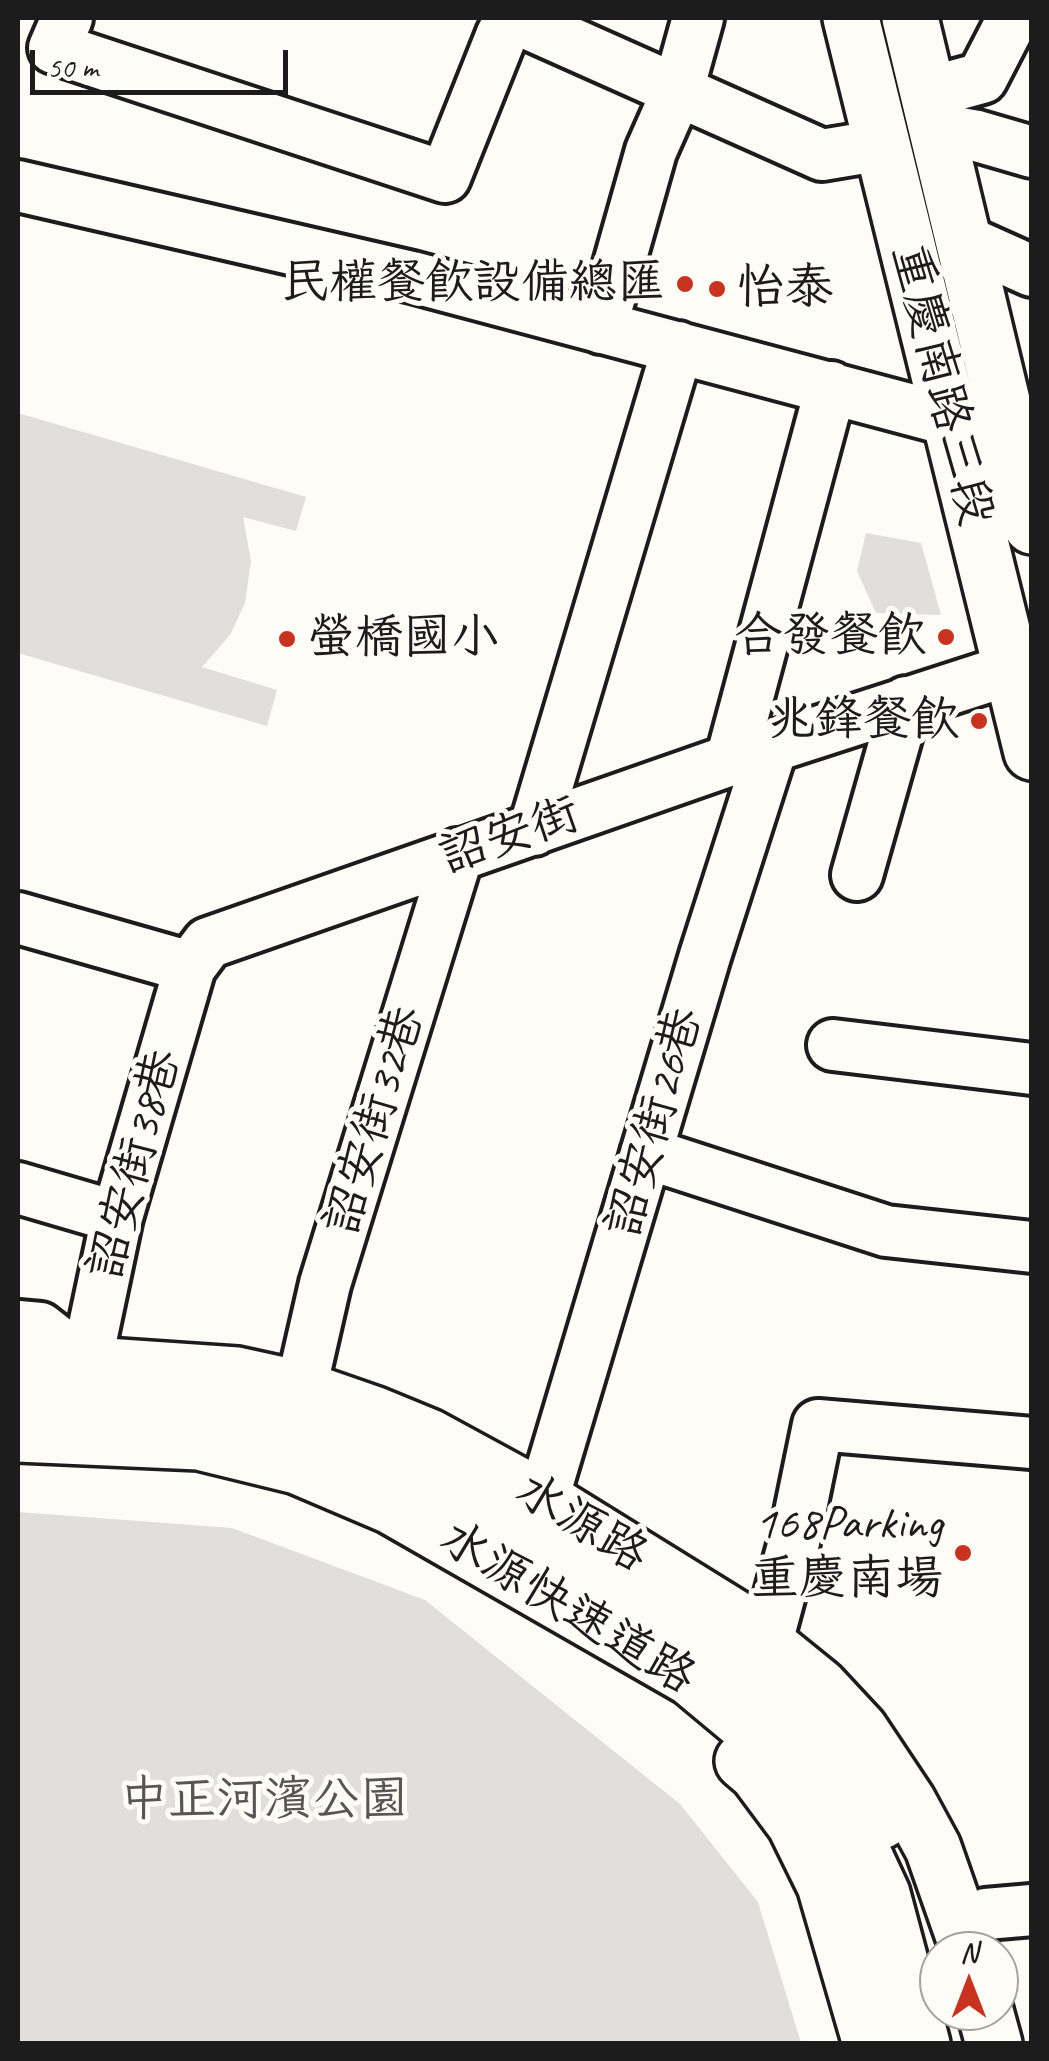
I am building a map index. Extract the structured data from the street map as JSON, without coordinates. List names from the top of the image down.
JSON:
{
  "streets": {
    "main road": ["重慶南路三段", "水源路", "水源快速道路"],
    "street": [
      "詔安街",
      "詔安街32巷",
      "詔安街26巷",
      "詔安街38巷"
    ]
  },
  "crossings": [
    ["重慶南路三段", "詔安街"],
    ["詔安街", "詔安街32巷"],
    ["詔安街", "詔安街26巷"],
    ["詔安街", "詔安街38巷"],
    ["詔安街32巷", "水源路"],
    ["詔安街26巷", "水源路"],
    ["詔安街38巷", "水源路"]
  ],
  "parks": ["中正河濱公園"],
  "places": [
    "民權餐飲設備總匯",
    "怡泰",
    "合發餐飲",
    "螢橋國小",
    "兆鋒餐飲",
    "168Parking 重慶南場"
  ],
  "scale_bar": "50 m",
  "north": "top"
}
